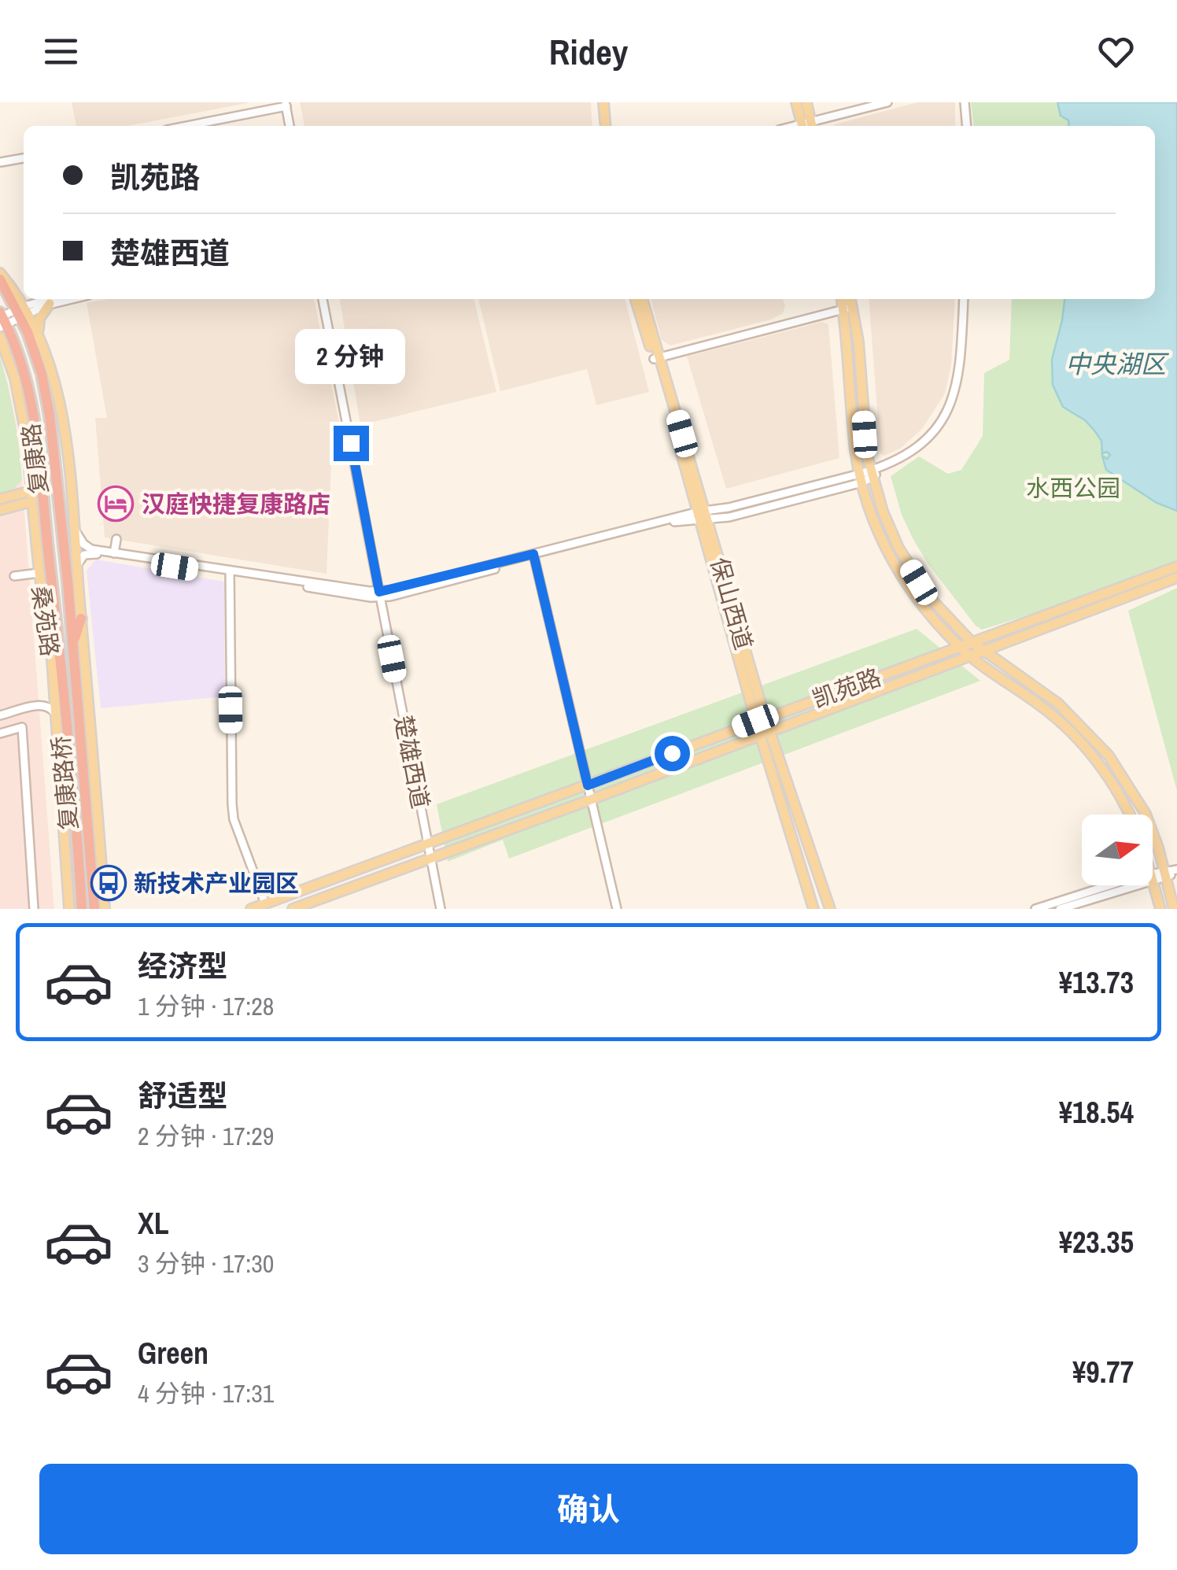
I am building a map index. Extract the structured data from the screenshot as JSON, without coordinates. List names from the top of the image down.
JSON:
{
  "streets": {
    "highway": ["复康路", "复康路桥"],
    "main road": ["保山西道", "桑苑路", "凯苑路"],
    "street": ["楚雄西道"]
  },
  "crossings": [
    ["复康路", "桑苑路"],
    ["复康路", "复康路桥"],
    ["保山西道", "凯苑路"],
    ["凯苑路", "楚雄西道"]
  ],
  "water": ["中央湖区"],
  "parks": ["水西公园"],
  "places": {
    "hotel": ["汉庭快捷复康路店"],
    "bus stop": ["新技术产业园区"]
  },
  "north": "right",
  "page": {
    "header": "Ridey",
    "banner": ["凯苑路", "楚雄西道"],
    "bubble": "2 分钟",
    "list": [
      {
        "name": "经济型",
        "note": "1 分钟 · 17:28",
        "value": "¥13.73"
      },
      {
        "name": "舒适型",
        "note": "2 分钟 · 17:29",
        "value": "¥18.54"
      },
      {
        "name": "XL",
        "note": "3 分钟 · 17:30",
        "value": "¥23.35"
      },
      {
        "name": "Green",
        "note": "4 分钟 · 17:31",
        "value": "¥9.77"
      }
    ],
    "buttons": "确认"
  }
}
